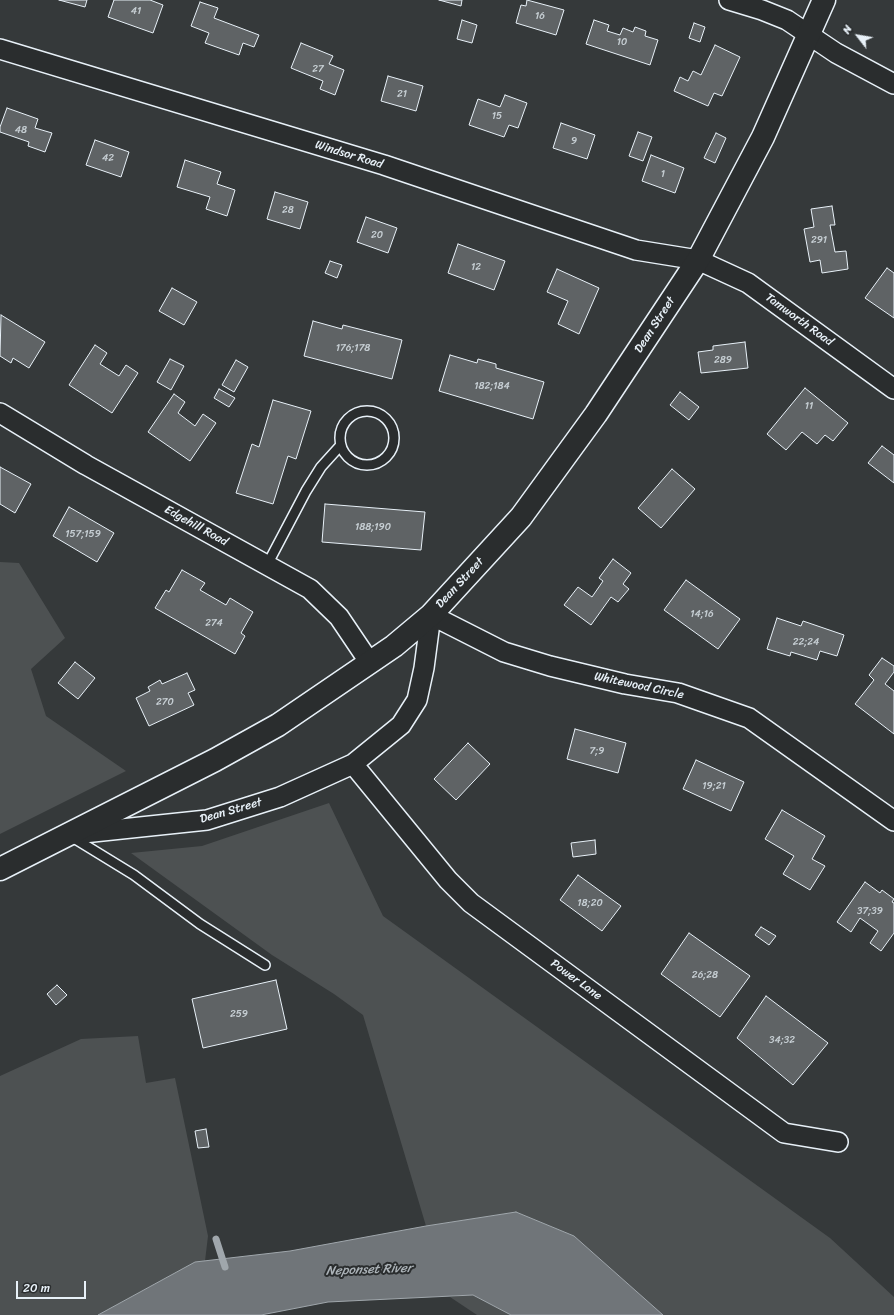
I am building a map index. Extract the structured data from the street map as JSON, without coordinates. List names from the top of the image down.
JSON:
{
  "streets": {
    "main road": ["Dean Street"],
    "street": [
      "Windsor Road",
      "Tamworth Road",
      "Edgehill Road",
      "Whitewood Circle",
      "Power Lane"
    ]
  },
  "crossings": [
    ["Windsor Road", "Tamworth Road"],
    ["Windsor Road", "Dean Street"],
    ["Tamworth Road", "Dean Street"],
    ["Dean Street", "Edgehill Road"],
    ["Dean Street", "Whitewood Circle"],
    ["Dean Street", "Power Lane"]
  ],
  "water": ["Neponset River"],
  "house_numbers": [
    "41",
    "16",
    "10",
    "27",
    "21",
    "15",
    "48",
    "9",
    "42",
    "1",
    "28",
    "20",
    "291",
    "12",
    "176;178",
    "289",
    "182;184",
    "11",
    "188;190",
    "157;159",
    "14;16",
    "274",
    "22;24",
    "270",
    "7;9",
    "19;21",
    "18;20",
    "37;39",
    "26;28",
    "259",
    "34;32"
  ],
  "scale_bar": "20 m",
  "north": "top left"
}
